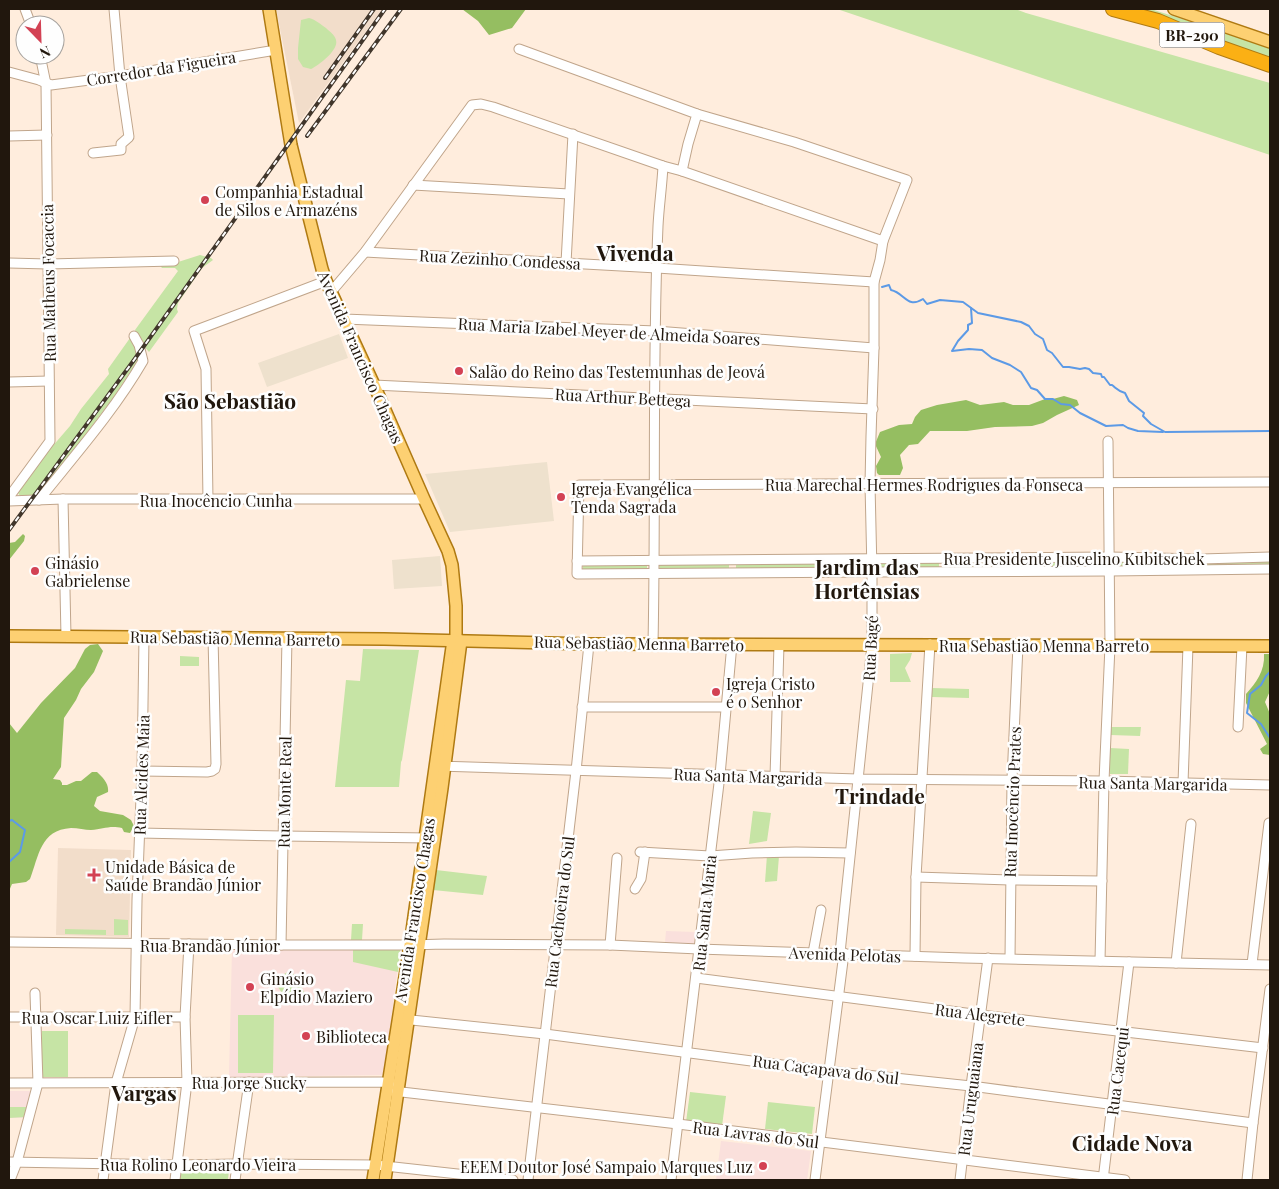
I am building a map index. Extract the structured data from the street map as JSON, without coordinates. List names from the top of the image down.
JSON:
{
  "streets": {
    "highway": ["BR-290"],
    "main road": ["Avenida Francisco Chagas", "Rua Sebastião Menna Barreto"],
    "street": [
      "Corredor da Figueira",
      "Rua Zezinho Condessa",
      "Rua Matheus Focaccia",
      "Rua Maria Izabel Meyer de Almeida Soares",
      "Rua Arthur Bettega",
      "Rua Marechal Hermes Rodrigues da Fonseca",
      "Rua Inocêncio Cunha",
      "Rua Presidente Juscelino Kubitschek",
      "Rua Bagé",
      "Rua Alcides Maia",
      "Rua Santa Margarida",
      "Rua Monte Real",
      "Rua Inocêncio Prates",
      "Rua Cachoeira do Sul",
      "Rua Santa Maria",
      "Rua Brandão Júnior",
      "Avenida Pelotas",
      "Rua Alegrete",
      "Rua Oscar Luiz Eifler",
      "Rua Caçapava do Sul",
      "Rua Cacequi",
      "Rua Jorge Sucky",
      "Rua Uruguaiana",
      "Rua Lavras do Sul",
      "Rua Rolino Leonardo Vieira"
    ]
  },
  "crossings": [
    ["Corredor da Figueira", "Rua Matheus Focaccia"],
    ["Corredor da Figueira", "Avenida Francisco Chagas"],
    ["Rua Zezinho Condessa", "Rua Bagé"],
    ["Rua Matheus Focaccia", "Rua Inocêncio Cunha"],
    ["Rua Maria Izabel Meyer de Almeida Soares", "Avenida Francisco Chagas"],
    ["Rua Maria Izabel Meyer de Almeida Soares", "Rua Bagé"],
    ["Avenida Francisco Chagas", "Rua Arthur Bettega"],
    ["Avenida Francisco Chagas", "Rua Inocêncio Cunha"],
    ["Avenida Francisco Chagas", "Rua Sebastião Menna Barreto"],
    ["Avenida Francisco Chagas", "Rua Santa Margarida"],
    ["Avenida Francisco Chagas", "Rua Brandão Júnior"],
    ["Avenida Francisco Chagas", "Avenida Pelotas"],
    ["Avenida Francisco Chagas", "Rua Caçapava do Sul"],
    ["Avenida Francisco Chagas", "Rua Jorge Sucky"],
    ["Avenida Francisco Chagas", "Rua Lavras do Sul"],
    ["Avenida Francisco Chagas", "Rua Rolino Leonardo Vieira"],
    ["Rua Arthur Bettega", "Rua Bagé"],
    ["Rua Marechal Hermes Rodrigues da Fonseca", "Rua Presidente Juscelino Kubitschek"],
    ["Rua Marechal Hermes Rodrigues da Fonseca", "Rua Bagé"],
    ["Rua Presidente Juscelino Kubitschek", "Rua Bagé"],
    ["Rua Sebastião Menna Barreto", "Rua Bagé"],
    ["Rua Sebastião Menna Barreto", "Rua Alcides Maia"],
    ["Rua Sebastião Menna Barreto", "Rua Monte Real"],
    ["Rua Sebastião Menna Barreto", "Rua Inocêncio Prates"],
    ["Rua Sebastião Menna Barreto", "Rua Cachoeira do Sul"],
    ["Rua Sebastião Menna Barreto", "Rua Santa Maria"],
    ["Rua Bagé", "Rua Santa Margarida"],
    ["Rua Bagé", "Avenida Pelotas"],
    ["Rua Bagé", "Rua Alegrete"],
    ["Rua Bagé", "Rua Caçapava do Sul"],
    ["Rua Bagé", "Rua Lavras do Sul"],
    ["Rua Alcides Maia", "Rua Brandão Júnior"],
    ["Rua Alcides Maia", "Rua Oscar Luiz Eifler"],
    ["Rua Alcides Maia", "Rua Jorge Sucky"],
    ["Rua Alcides Maia", "Rua Rolino Leonardo Vieira"],
    ["Rua Santa Margarida", "Rua Inocêncio Prates"],
    ["Rua Santa Margarida", "Rua Cachoeira do Sul"],
    ["Rua Santa Margarida", "Rua Santa Maria"],
    ["Rua Monte Real", "Rua Brandão Júnior"],
    ["Rua Inocêncio Prates", "Avenida Pelotas"],
    ["Rua Cachoeira do Sul", "Avenida Pelotas"],
    ["Rua Cachoeira do Sul", "Rua Caçapava do Sul"],
    ["Rua Cachoeira do Sul", "Rua Lavras do Sul"],
    ["Rua Santa Maria", "Avenida Pelotas"],
    ["Rua Santa Maria", "Rua Alegrete"],
    ["Rua Santa Maria", "Rua Caçapava do Sul"],
    ["Rua Santa Maria", "Rua Lavras do Sul"],
    ["Rua Brandão Júnior", "Avenida Pelotas"],
    ["Avenida Pelotas", "Rua Cacequi"],
    ["Avenida Pelotas", "Rua Uruguaiana"],
    ["Rua Alegrete", "Rua Cacequi"],
    ["Rua Alegrete", "Rua Uruguaiana"],
    ["Rua Caçapava do Sul", "Rua Cacequi"],
    ["Rua Caçapava do Sul", "Rua Uruguaiana"],
    ["Rua Cacequi", "Rua Lavras do Sul"],
    ["Rua Jorge Sucky", "Rua Lavras do Sul"],
    ["Rua Uruguaiana", "Rua Lavras do Sul"]
  ],
  "districts": [
    "Vivenda",
    "São Sebastião",
    "Jardim das Hortênsias",
    "Trindade",
    "Vargas",
    "Cidade Nova"
  ],
  "places": {
    "other": [
      "Companhia Estadual de Silos e Armazéns",
      "Salão do Reino das Testemunhas de Jeová",
      "Igreja Evangélica Tenda Sagrada",
      "Ginásio Gabrielense",
      "Igreja Cristo é o Senhor",
      "Ginásio Elpídio Maziero",
      "Biblioteca",
      "EEEM Doutor José Sampaio Marques Luz"
    ],
    "health": ["Unidade Básica de Saúde Brandão Júnior"]
  },
  "north": "bottom right"
}
